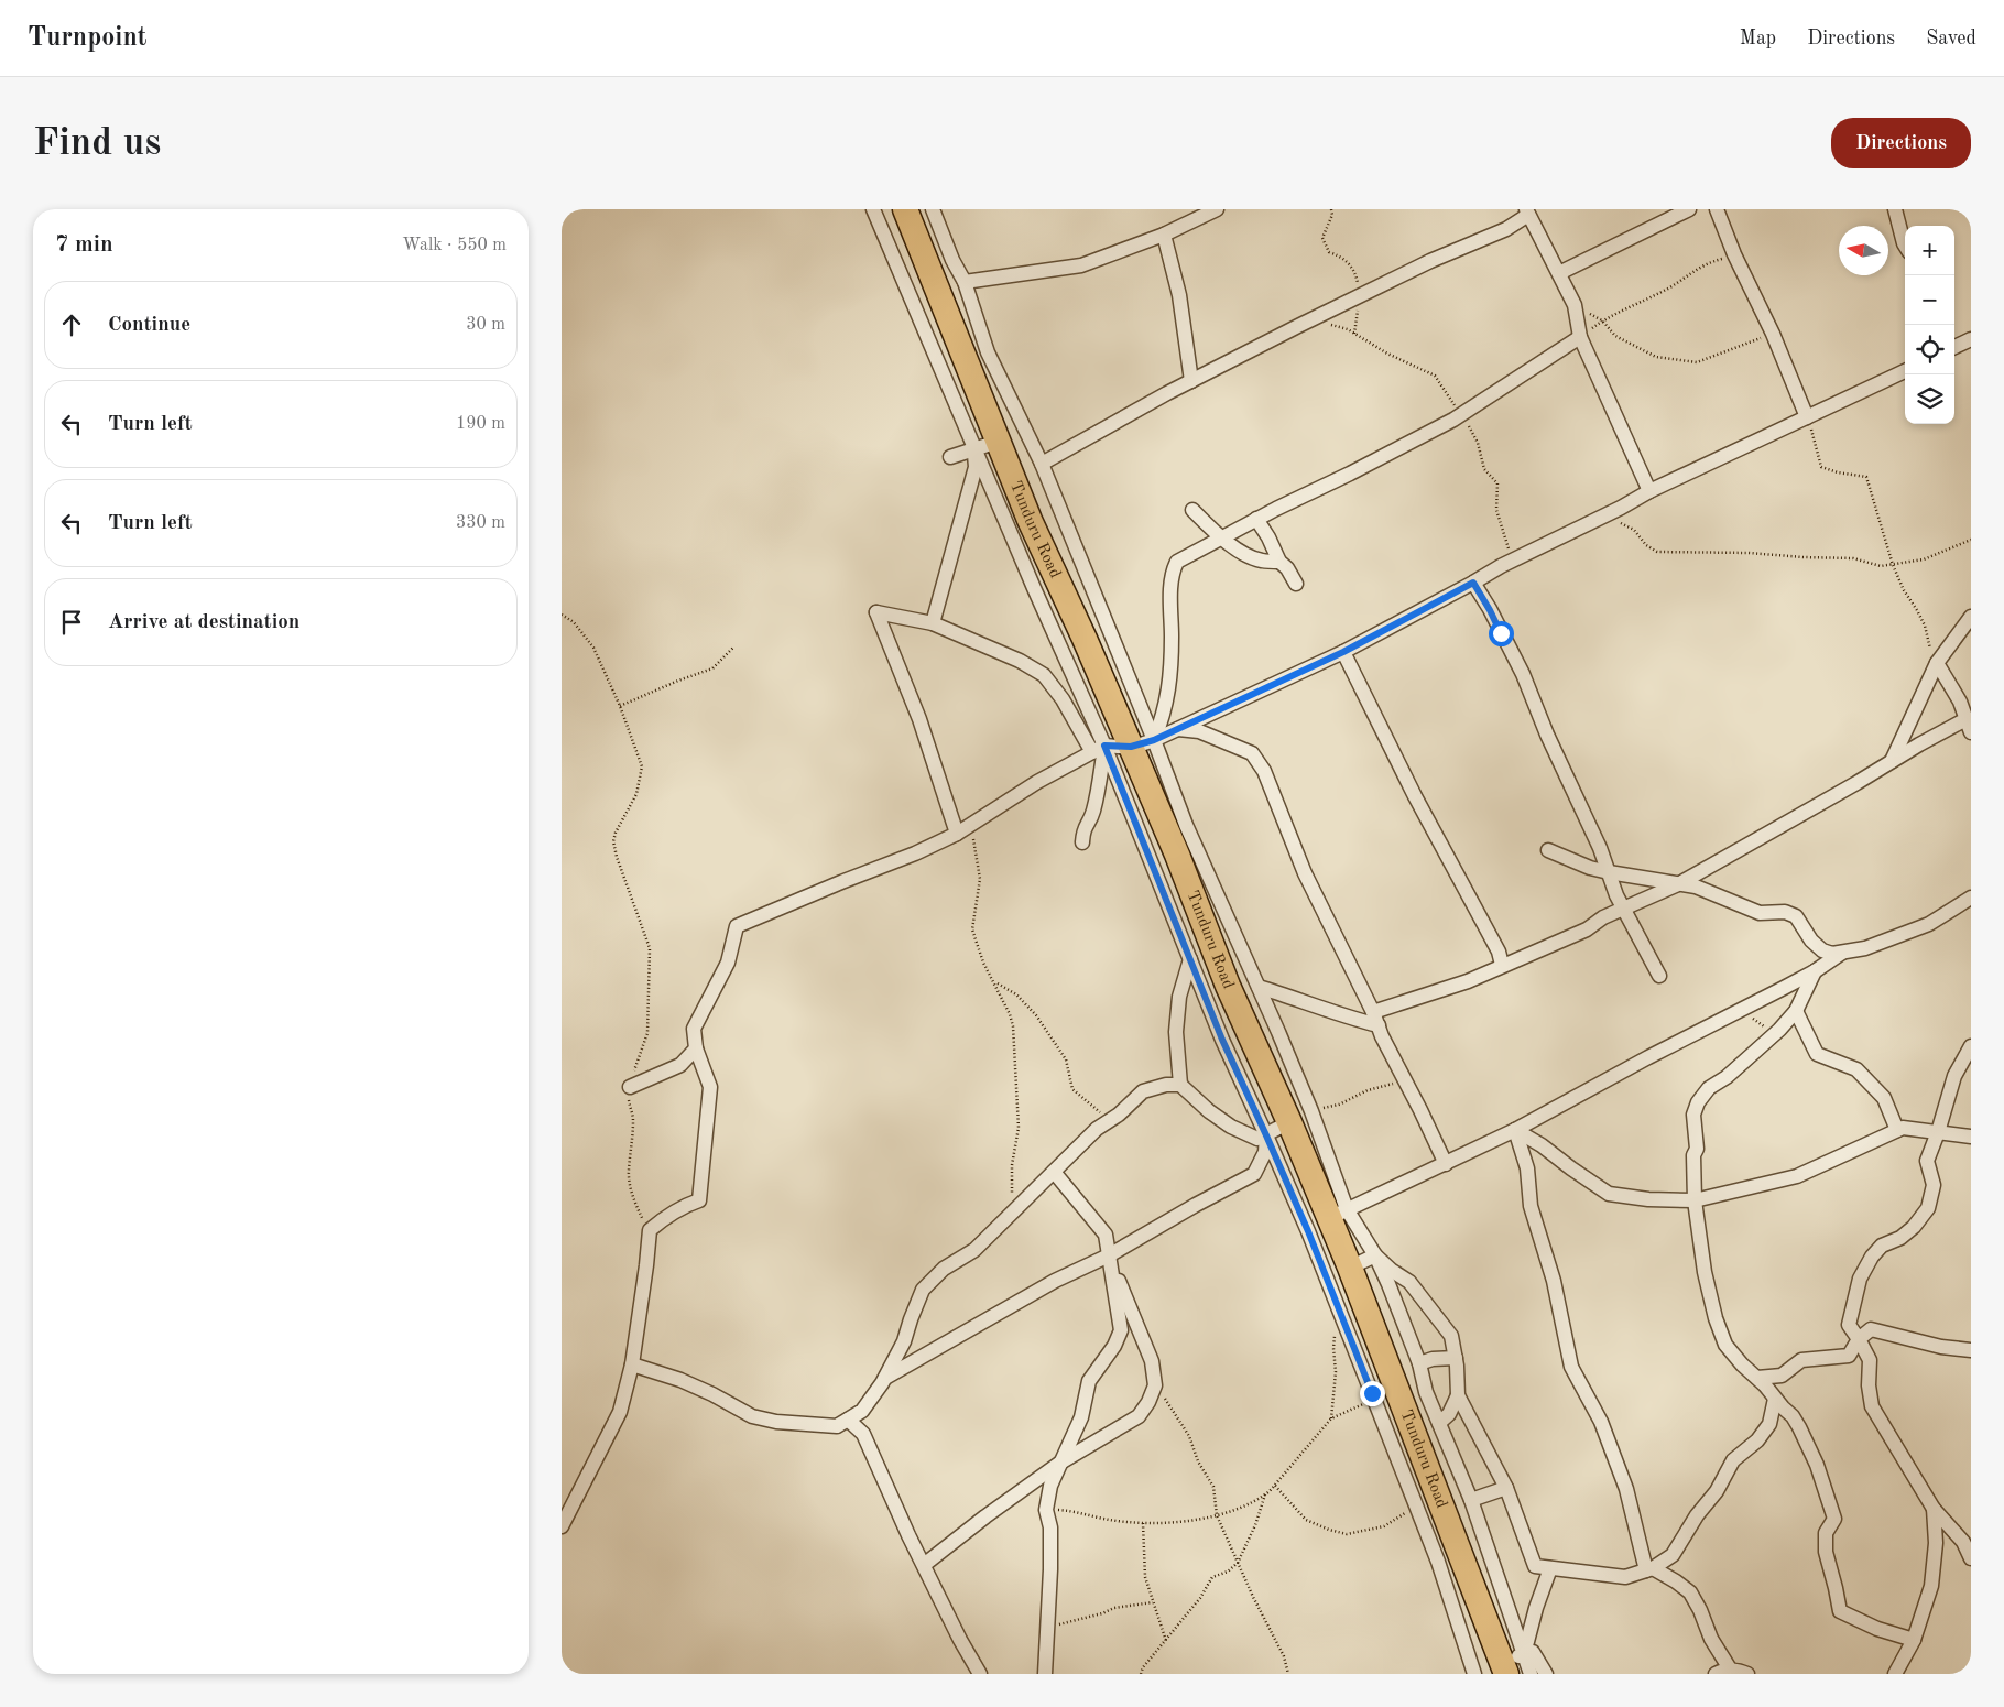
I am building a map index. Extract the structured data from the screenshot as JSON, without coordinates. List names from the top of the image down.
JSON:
{
  "streets": {
    "highway": ["Tunduru Road"]
  },
  "north": "left",
  "page": {
    "header": "Turnpoint",
    "nav": ["Map", "Directions", "Saved"],
    "buttons": "Directions",
    "title": "Find us",
    "heading": ["7 min", "Walk · 550 m"],
    "map_buttons": ["+", "−"],
    "list": [
      ["Continue", "30 m"],
      ["Turn left", "190 m"],
      ["Turn left", "330 m"],
      "Arrive at destination"
    ]
  }
}
